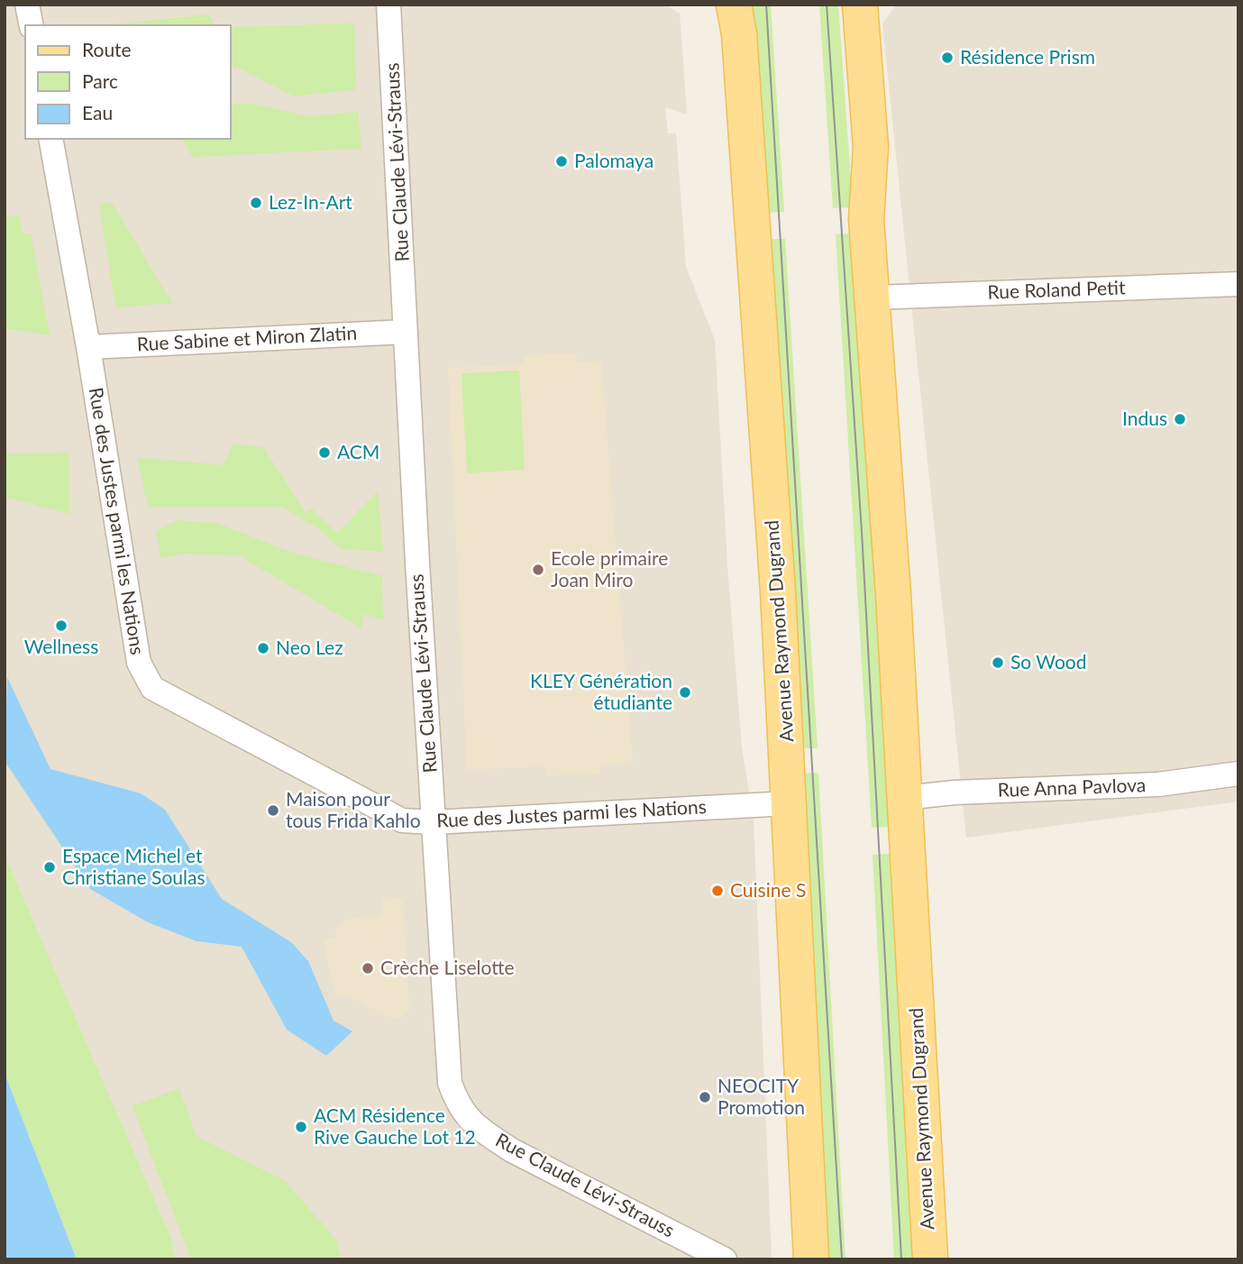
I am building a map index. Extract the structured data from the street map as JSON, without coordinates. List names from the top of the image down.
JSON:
{
  "streets": {
    "main road": ["Avenue Raymond Dugrand"],
    "street": [
      "Rue Claude Lévi-Strauss",
      "Rue Roland Petit",
      "Rue Sabine et Miron Zlatin",
      "Rue des Justes parmi les Nations",
      "Rue Anna Pavlova"
    ]
  },
  "crossings": [
    ["Rue Claude Lévi-Strauss", "Rue Sabine et Miron Zlatin"],
    ["Rue Claude Lévi-Strauss", "Rue des Justes parmi les Nations"],
    ["Rue Roland Petit", "Avenue Raymond Dugrand"],
    ["Rue Sabine et Miron Zlatin", "Rue des Justes parmi les Nations"],
    ["Rue des Justes parmi les Nations", "Avenue Raymond Dugrand"],
    ["Avenue Raymond Dugrand", "Rue Anna Pavlova"]
  ],
  "places": [
    "Résidence Prism",
    "Palomaya",
    "Lez-In-Art",
    "Indus",
    "ACM",
    "Ecole primaire Joan Miro",
    "Wellness",
    "Neo Lez",
    "So Wood",
    "KLEY Génération étudiante",
    "Maison pour tous Frida Kahlo",
    "Espace Michel et Christiane Soulas",
    "Cuisine S",
    "Crèche Liselotte",
    "NEOCITY Promotion",
    "ACM Résidence Rive Gauche Lot 12"
  ],
  "legend": ["Route", "Parc", "Eau"]
}
